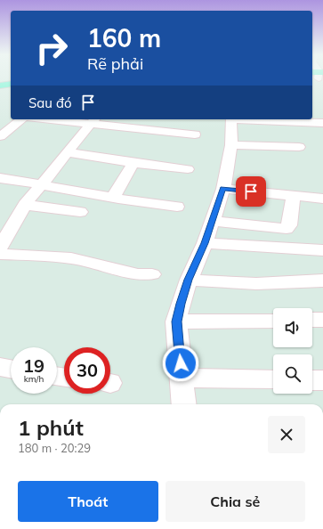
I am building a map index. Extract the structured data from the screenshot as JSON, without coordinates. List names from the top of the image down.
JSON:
{
  "page": {
    "turn": ["160 m", "Rẽ phải"],
    "then": "Sau đó",
    "speed": "19 km/h",
    "limit": "30",
    "heading": ["1 phút", "180 m · 20:29"],
    "buttons": ["Thoát", "Chia sẻ"]
  }
}
